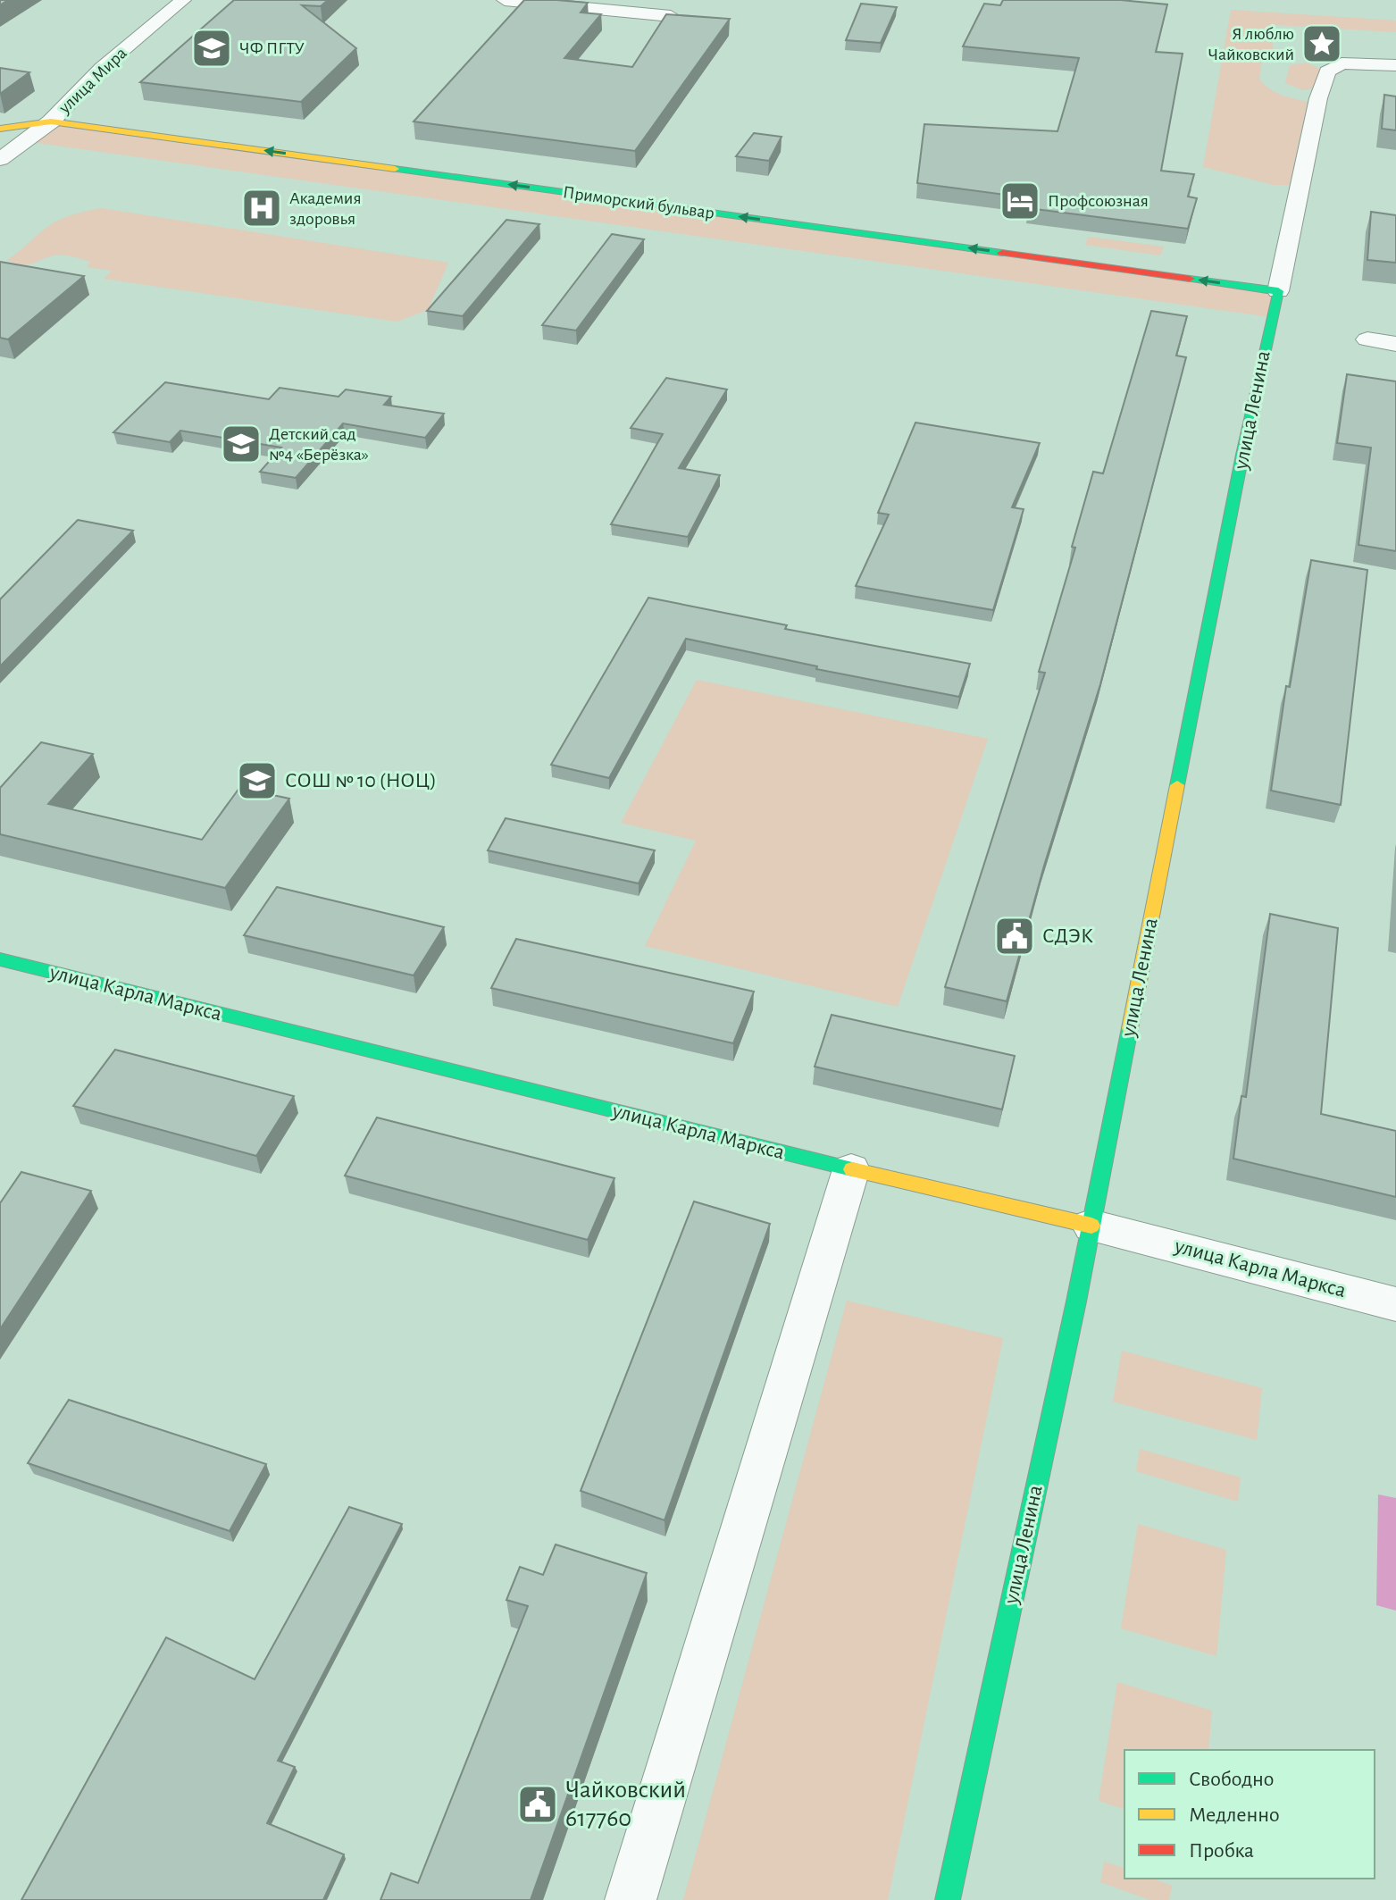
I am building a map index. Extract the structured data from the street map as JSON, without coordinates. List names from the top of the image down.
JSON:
{
  "streets": {
    "street": [
      "улица Мира",
      "Приморский бульвар",
      "улица Ленина",
      "улица Карла Маркса"
    ]
  },
  "crossings": [
    ["улица Мира", "Приморский бульвар"],
    ["Приморский бульвар", "улица Ленина"],
    ["улица Ленина", "улица Карла Маркса"]
  ],
  "one_way": ["Приморский бульвар"],
  "places": {
    "place": ["Я люблю Чайковский"],
    "school or university": ["ЧФ ПГТУ", "Детский сад №4 «Берёзка»", "СОШ № 10 (НОЦ)"],
    "hotel": ["Профсоюзная"],
    "hospital": ["Академия здоровья"],
    "public building": ["СДЭК", "Чайковский 617760"]
  },
  "legend": ["Свободно", "Медленно", "Пробка"]
}
